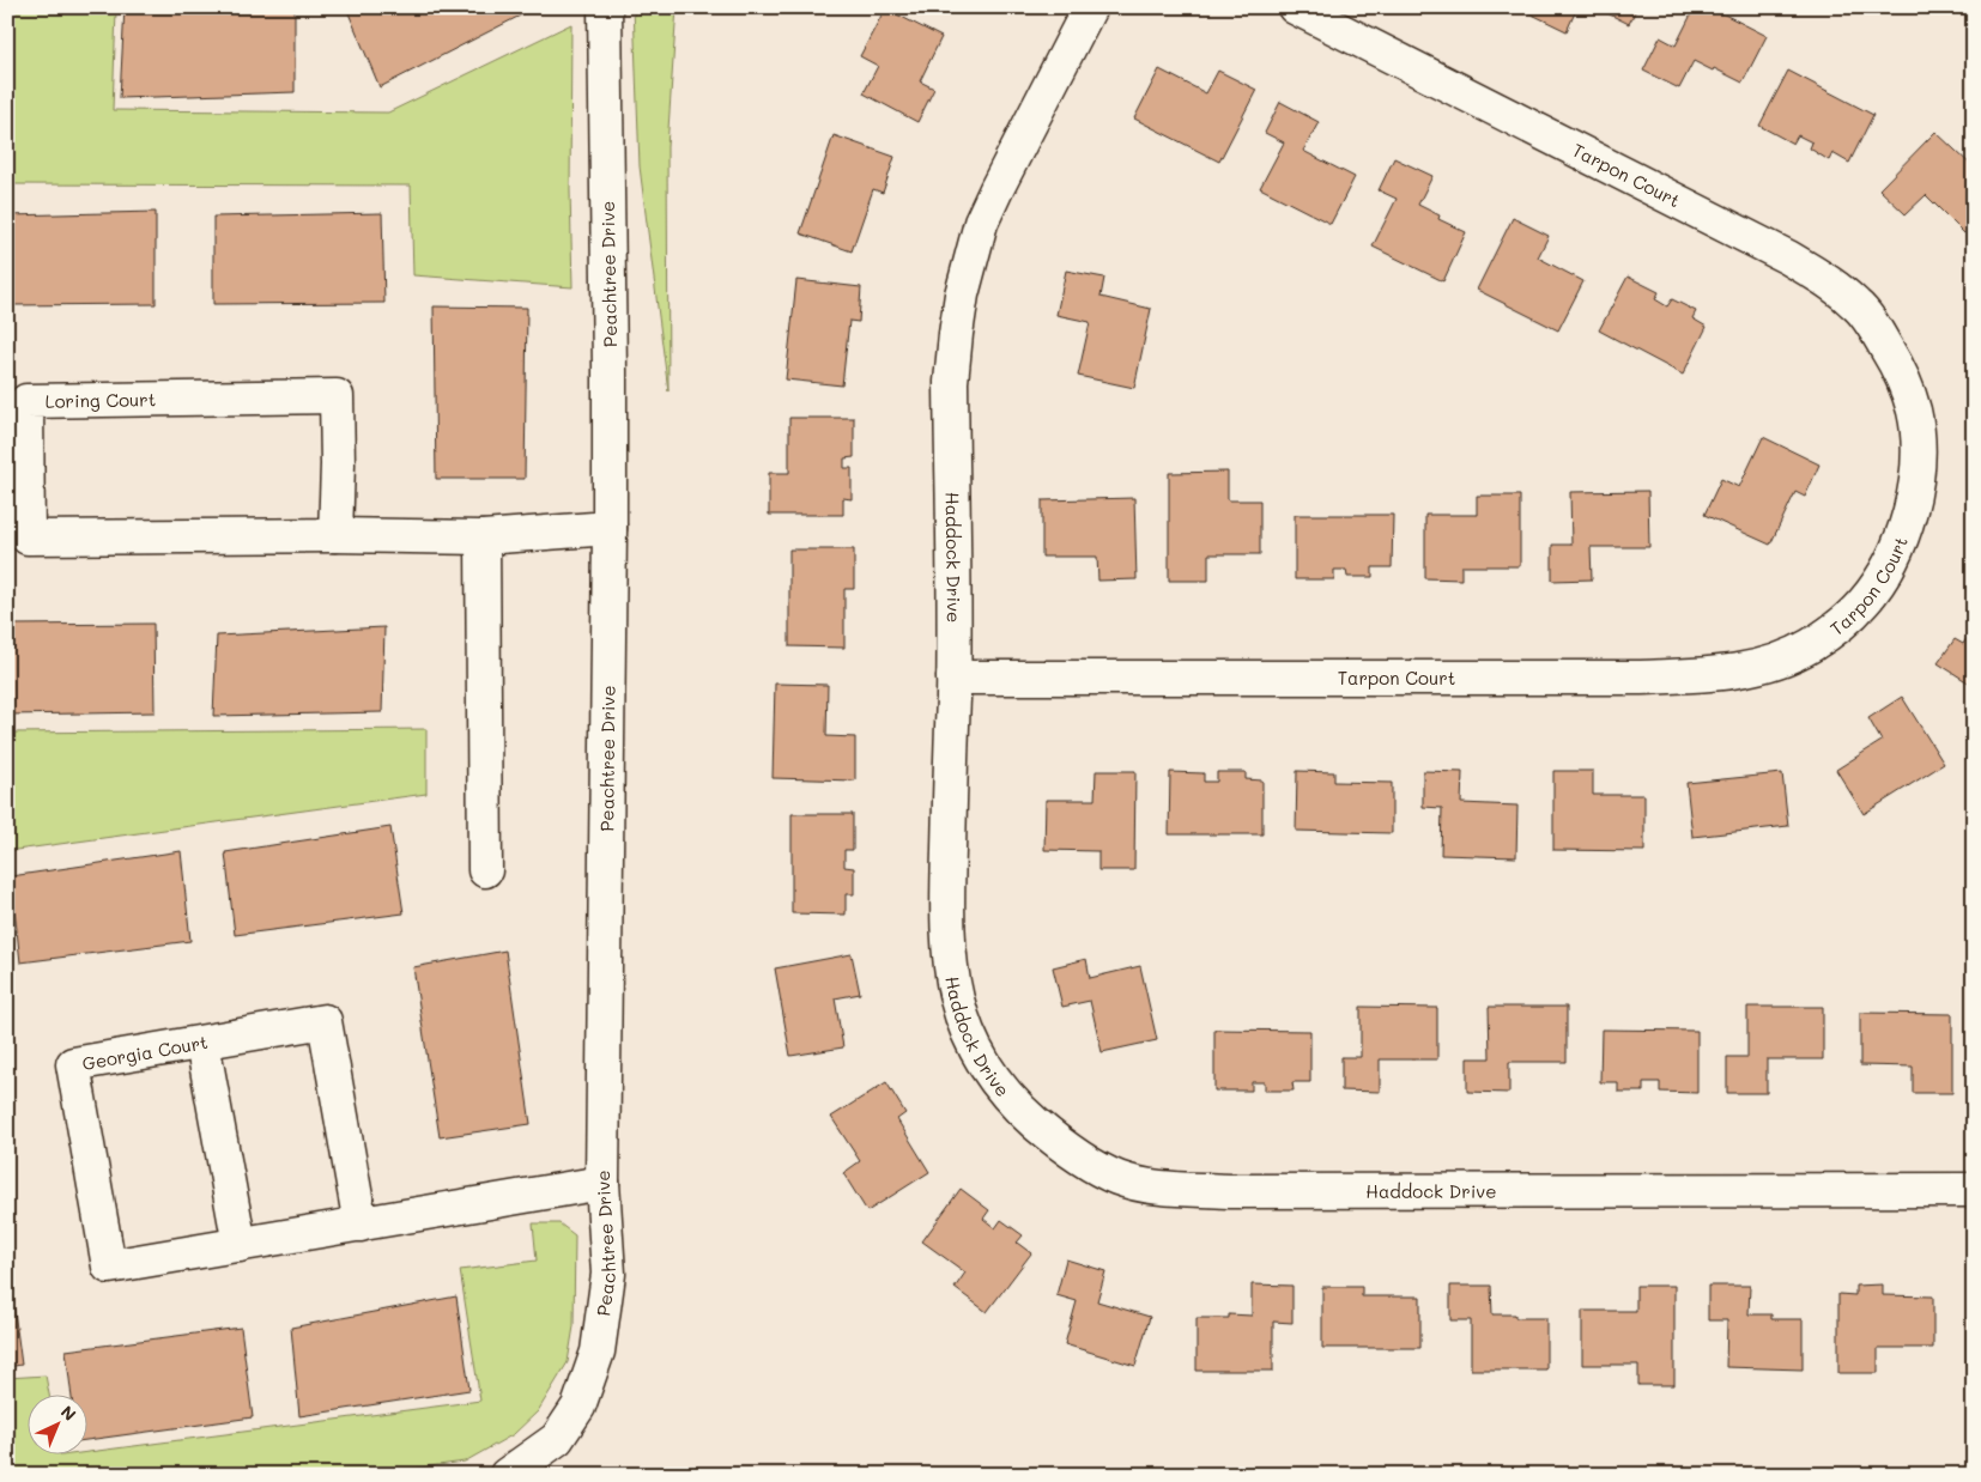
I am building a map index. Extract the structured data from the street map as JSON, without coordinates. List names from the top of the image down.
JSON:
{
  "streets": {
    "street": [
      "Tarpon Court",
      "Peachtree Drive",
      "Loring Court",
      "Haddock Drive",
      "Georgia Court"
    ]
  },
  "crossings": [
    ["Tarpon Court", "Haddock Drive"],
    ["Peachtree Drive", "Loring Court"],
    ["Peachtree Drive", "Georgia Court"]
  ],
  "north": "top right"
}
